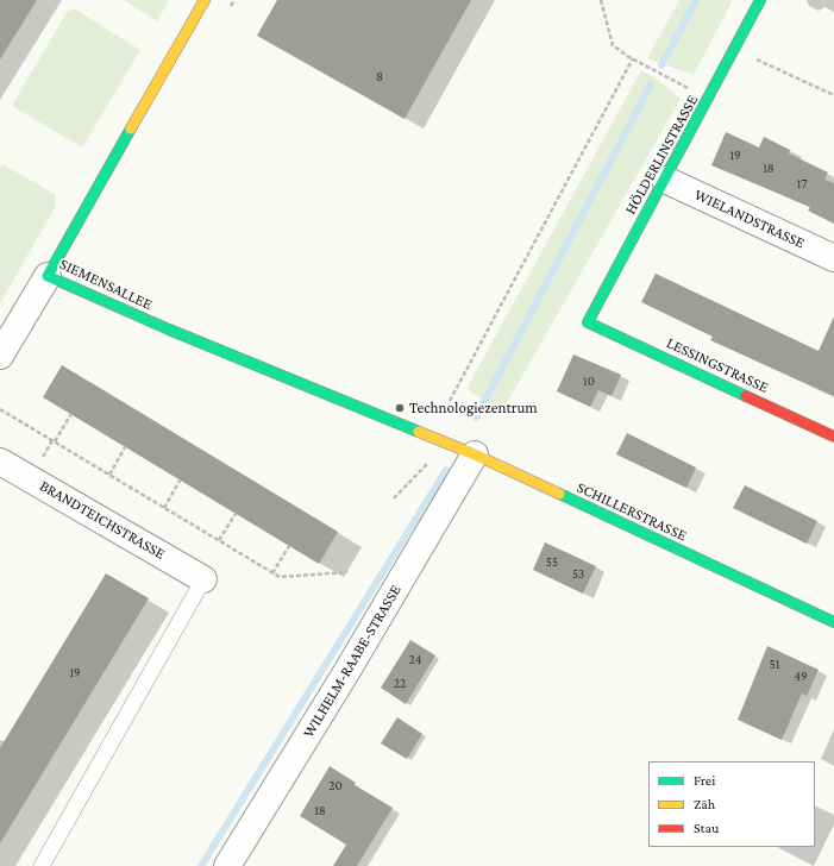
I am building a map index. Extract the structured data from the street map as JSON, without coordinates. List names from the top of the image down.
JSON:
{
  "streets": {
    "street": [
      "HÖLDERLINSTRASSE",
      "WIELANDSTRASSE",
      "SIEMENSALLEE",
      "LESSINGSTRASSE",
      "SCHILLERSTRASSE",
      "BRANDTEICHSTRASSE",
      "WILHELM-RAABE-STRASSE"
    ]
  },
  "crossings": [
    ["HÖLDERLINSTRASSE", "WIELANDSTRASSE"],
    ["HÖLDERLINSTRASSE", "LESSINGSTRASSE"],
    ["SIEMENSALLEE", "SCHILLERSTRASSE"],
    ["SCHILLERSTRASSE", "WILHELM-RAABE-STRASSE"]
  ],
  "places": ["Technologiezentrum"],
  "house_numbers": [
    "8",
    "19",
    "18",
    "17",
    "10",
    "55",
    "53",
    "24",
    "51",
    "19",
    "49",
    "22",
    "20",
    "18"
  ],
  "legend": ["Frei", "Zäh", "Stau"]
}
